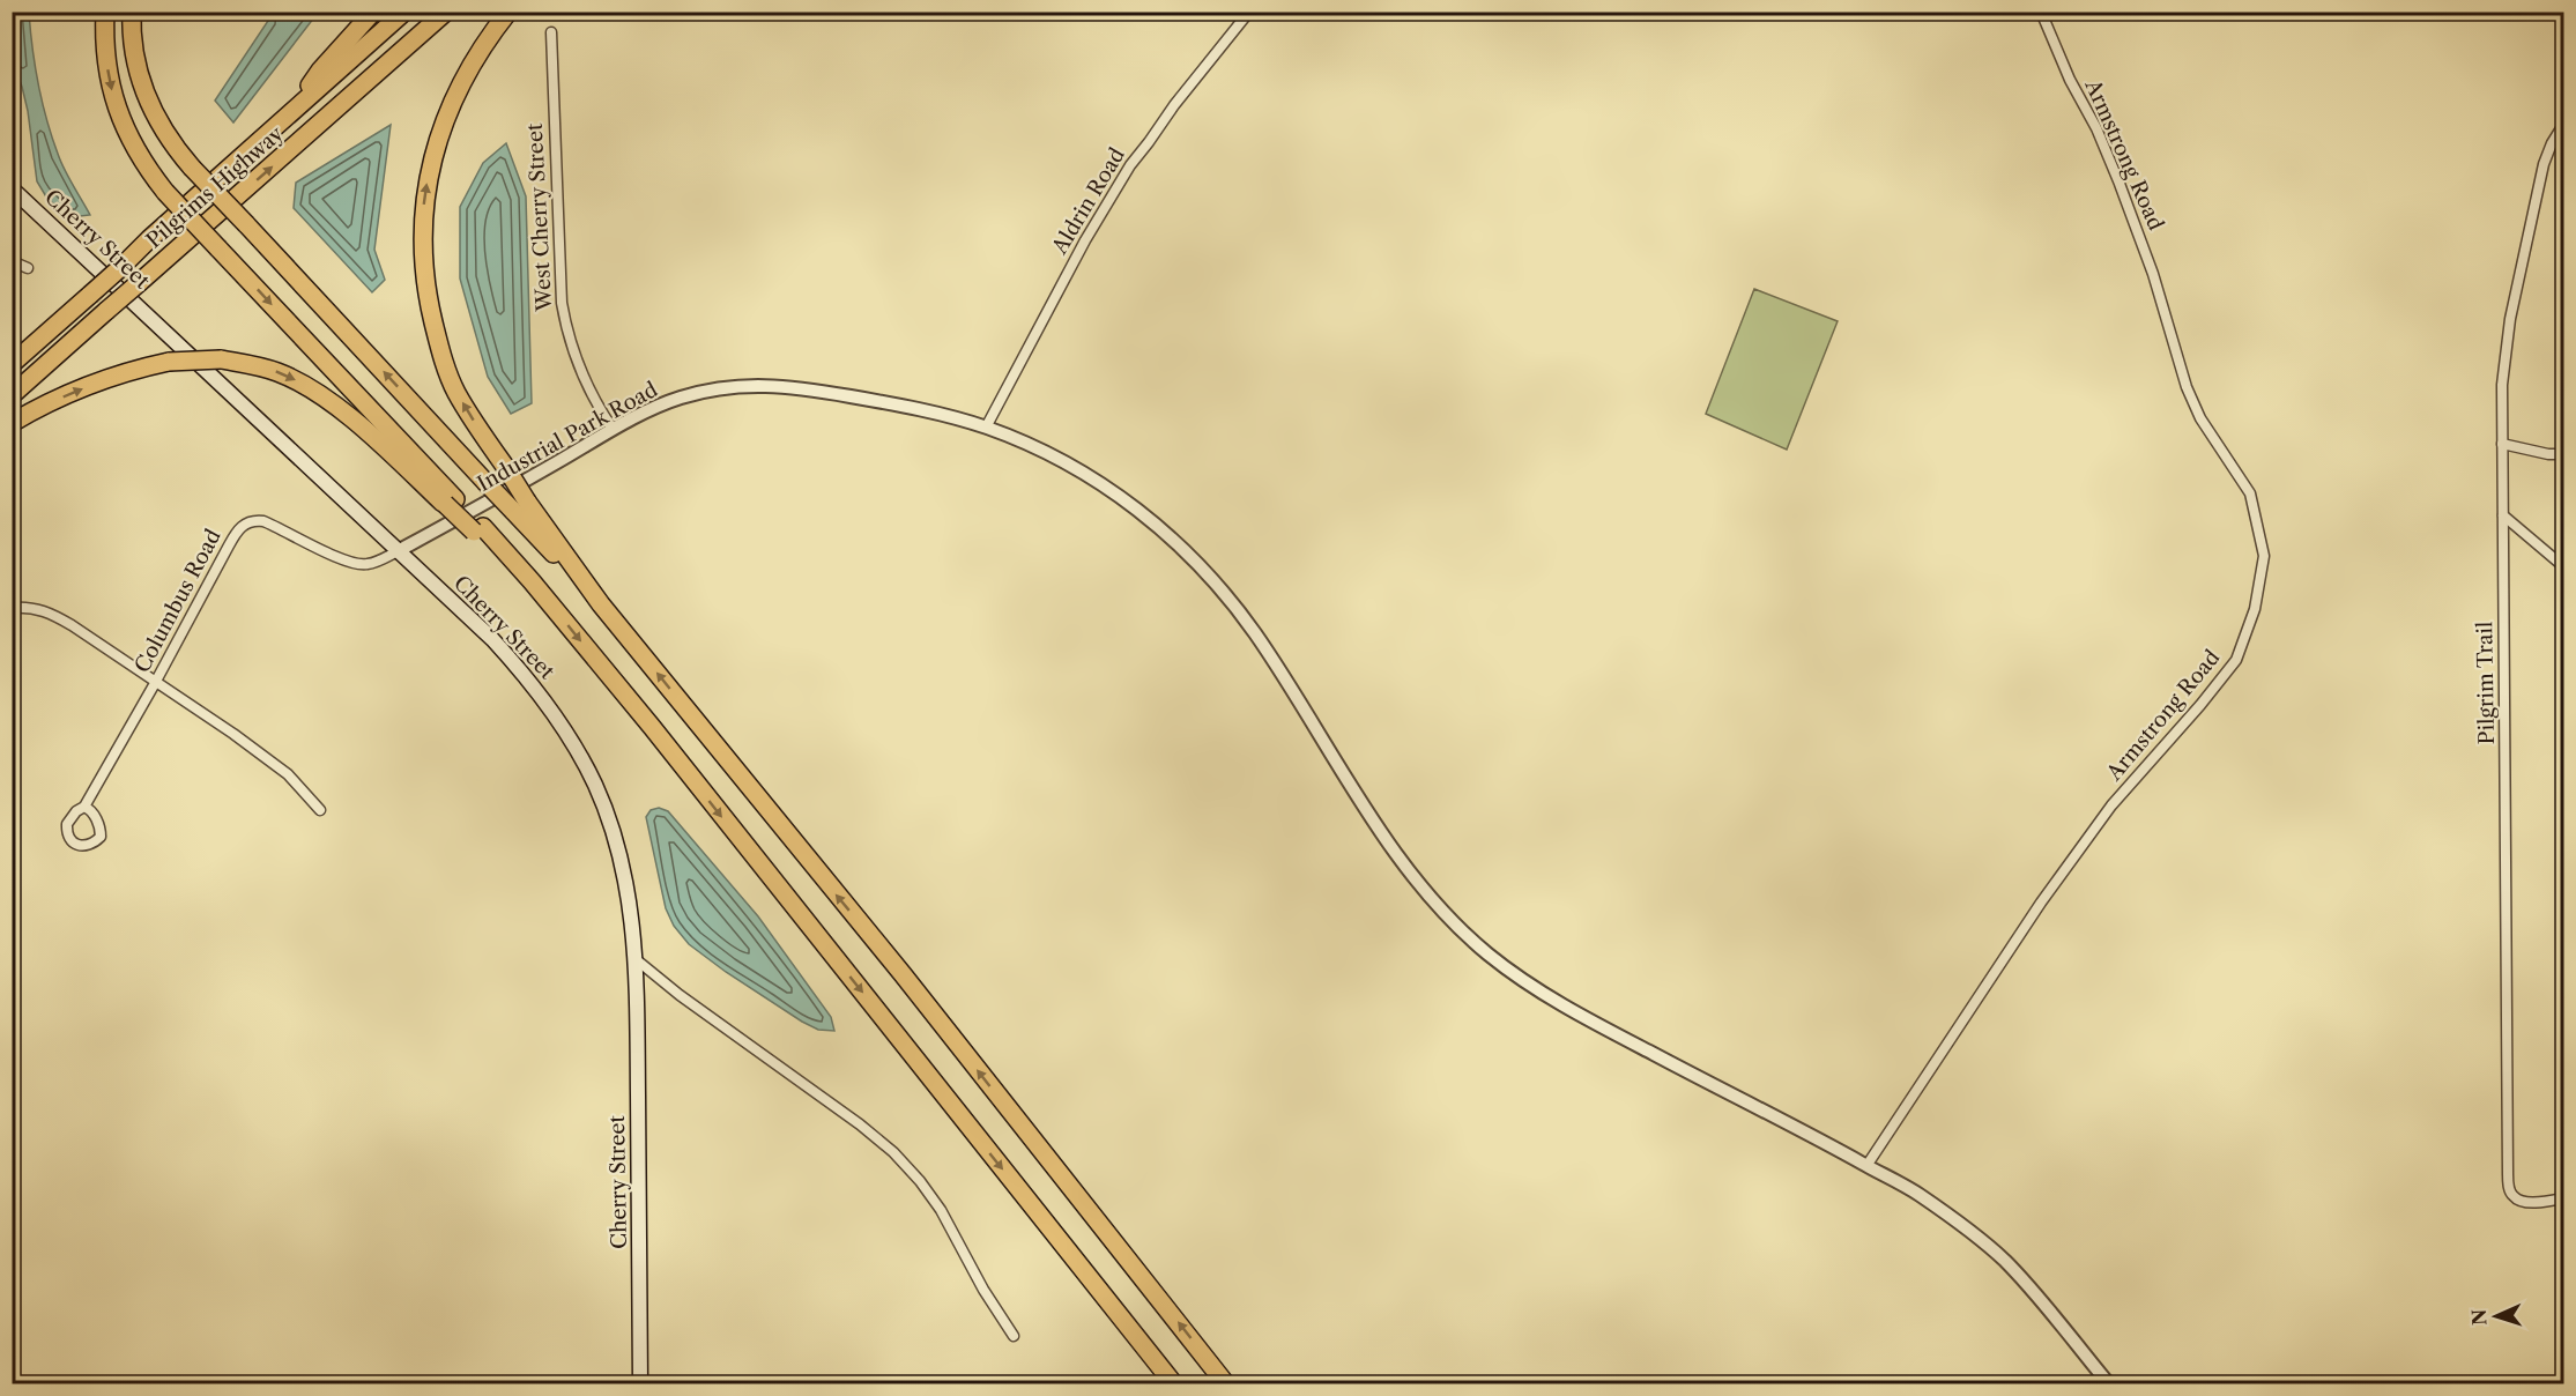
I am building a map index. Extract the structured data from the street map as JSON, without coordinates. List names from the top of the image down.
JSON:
{
  "streets": {
    "highway": ["Pilgrims Highway"],
    "main road": ["Cherry Street"],
    "street": [
      "Armstrong Road",
      "Aldrin Road",
      "West Cherry Street",
      "Industrial Park Road",
      "Columbus Road",
      "Pilgrim Trail"
    ]
  },
  "crossings": [
    ["Armstrong Road", "Industrial Park Road"],
    ["Aldrin Road", "Industrial Park Road"],
    ["West Cherry Street", "Industrial Park Road"],
    ["Cherry Street", "Industrial Park Road"],
    ["Cherry Street", "Columbus Road"],
    ["Industrial Park Road", "Columbus Road"]
  ],
  "north": "left"
}
